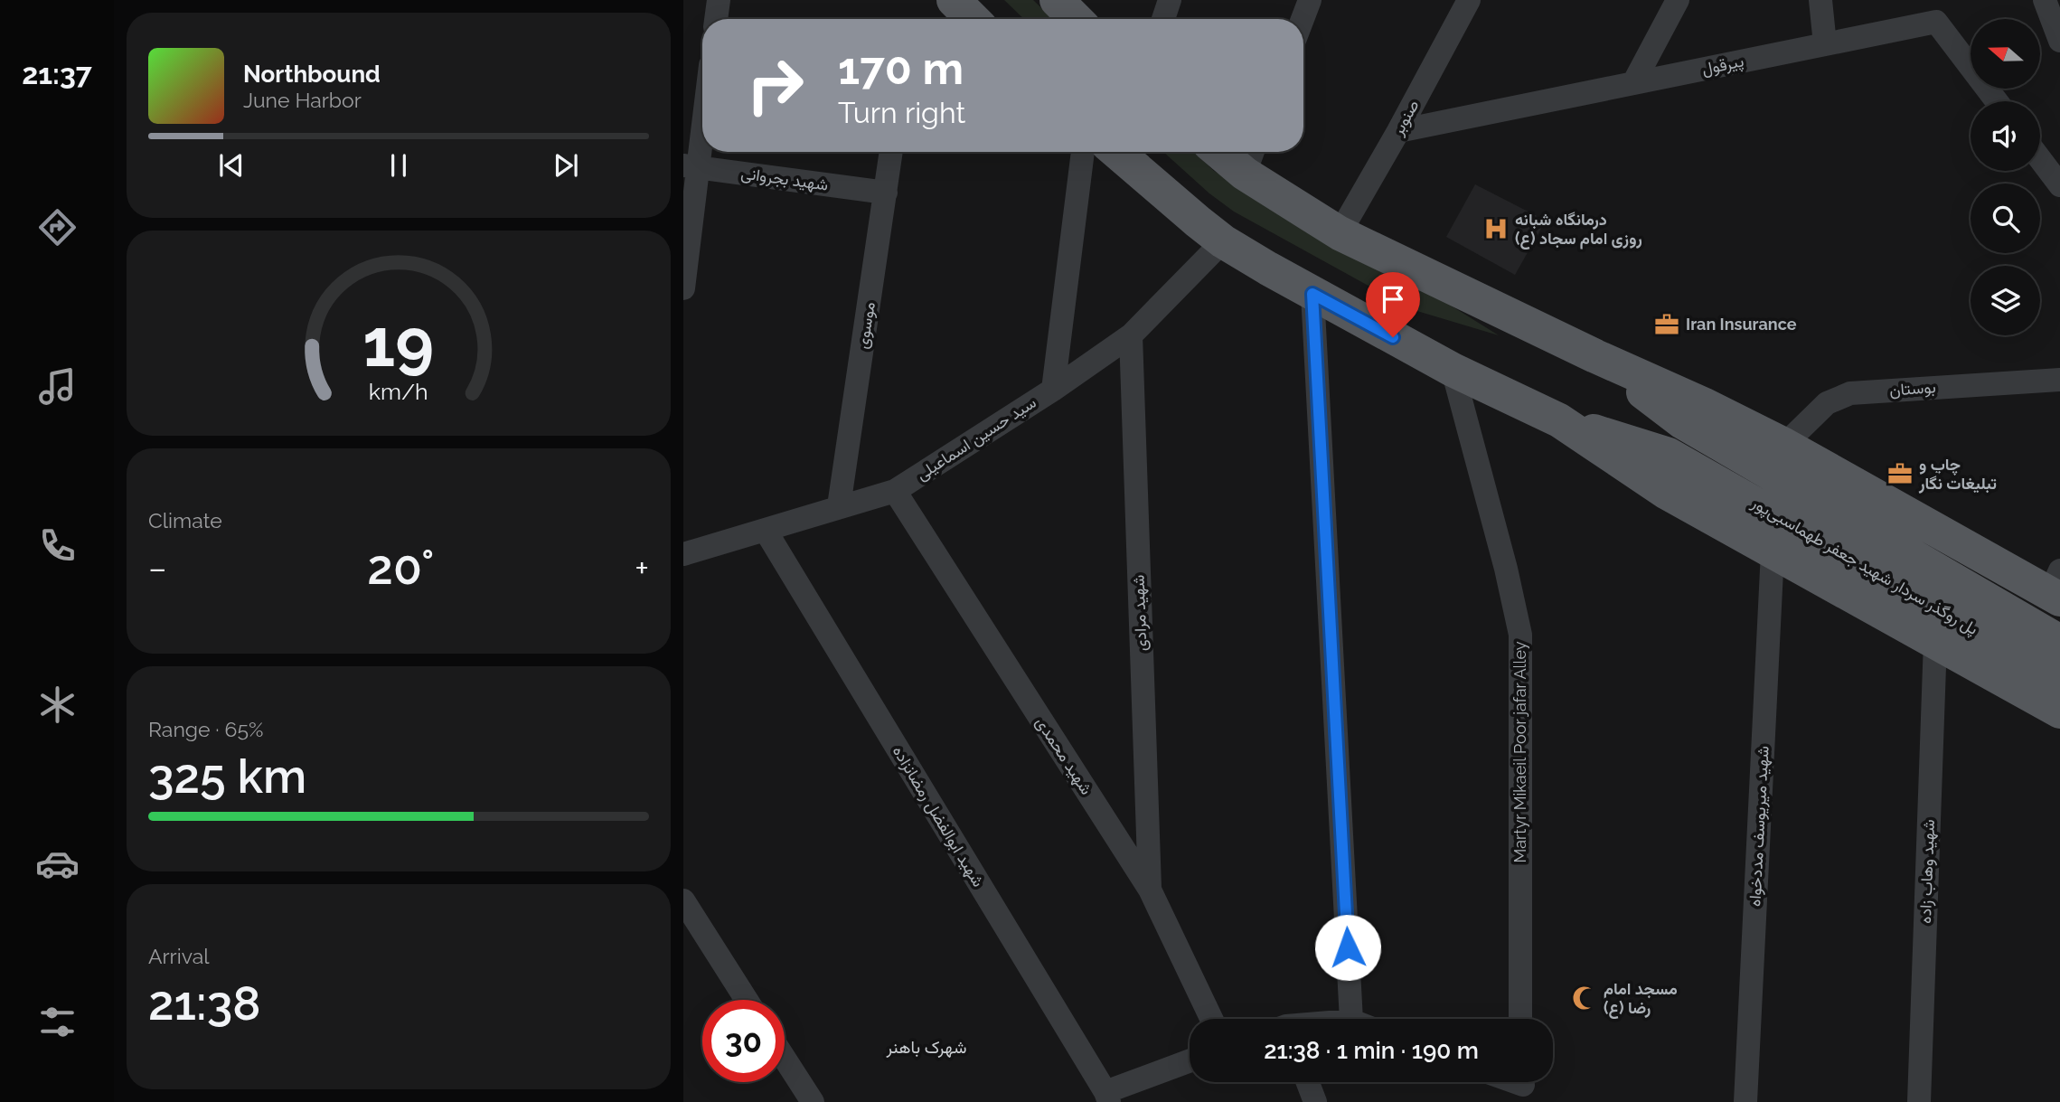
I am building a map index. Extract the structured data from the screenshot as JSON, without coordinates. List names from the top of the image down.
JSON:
{
  "streets": {
    "main road": ["پل روگذر سردار شهید جعفر طهماسبی‌پور"],
    "street": [
      "پیرقول",
      "صنوبر",
      "شهید بجروانی",
      "موسوی",
      "بوستان",
      "سید حسین اسماعیلی",
      "شهید مرادی",
      "Martyr Mikaeil Poor jafar Alley",
      "شهید محمدی",
      "شهید ابوالفضل رمضانزاده",
      "شهید میریوسف مددخواه",
      "شهید وهاب زاده"
    ]
  },
  "crossings": [
    ["پیرقول", "صنوبر"],
    ["شهید بجروانی", "موسوی"],
    ["موسوی", "سید حسین اسماعیلی"],
    ["سید حسین اسماعیلی", "شهید مرادی"],
    ["سید حسین اسماعیلی", "شهید محمدی"],
    ["سید حسین اسماعیلی", "شهید ابوالفضل رمضانزاده"],
    ["شهید مرادی", "شهید محمدی"]
  ],
  "districts": ["شهرک باهنر"],
  "places": {
    "hospital": ["درمانگاه شبانه روزی امام سجاد (ع)"],
    "office": ["Iran Insurance", "چاپ و تبلیغات نگار"],
    "mosque": ["مسجد امام رضا (ع)"]
  },
  "north": "left",
  "page": {
    "tabs": "21:37",
    "turn": ["170 m", "Turn right"],
    "song": ["Northbound", "June Harbor"],
    "tile": [
      "Climate",
      ["Range · 65%", "325 km"],
      ["Arrival", "21:38"]
    ],
    "heat": ["−", "20°", "+"],
    "limit": "30",
    "trip": "21:38 · 1 min · 190 m",
    "gauge": ["19", "km/h"]
  }
}
